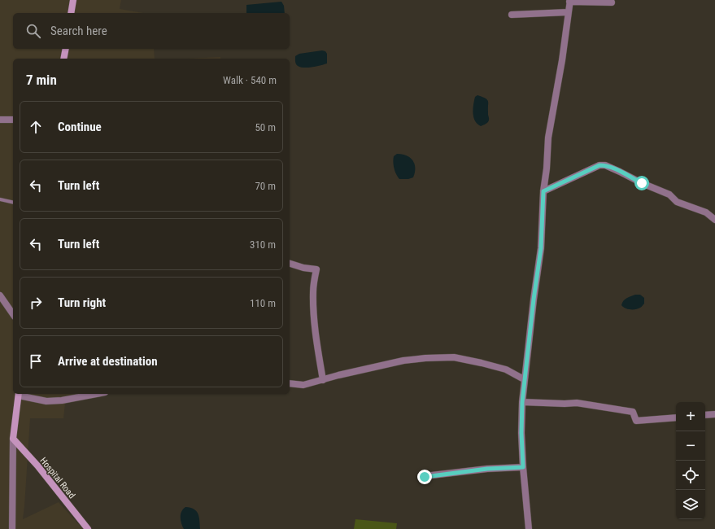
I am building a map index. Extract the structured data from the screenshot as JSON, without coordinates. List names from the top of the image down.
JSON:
{
  "streets": {
    "main road": ["Hospital Road"]
  },
  "page": {
    "search": "Search here",
    "heading": ["7 min", "Walk · 540 m"],
    "list": [
      ["Continue", "50 m"],
      ["Turn left", "70 m"],
      ["Turn left", "310 m"],
      ["Turn right", "110 m"],
      "Arrive at destination"
    ],
    "map_buttons": ["+", "−"]
  }
}
